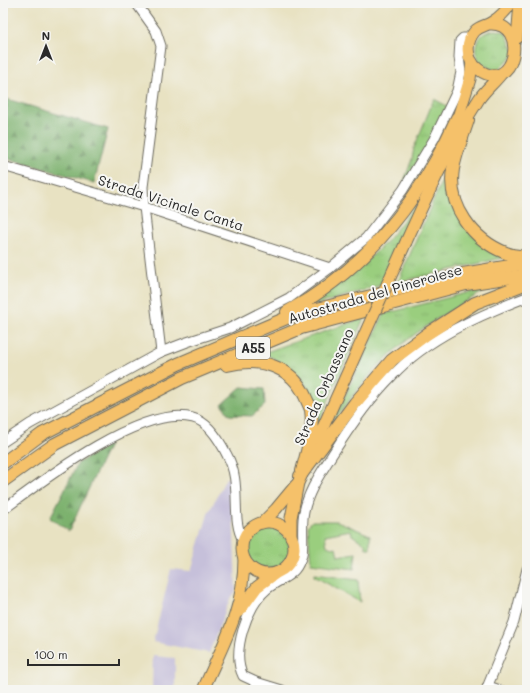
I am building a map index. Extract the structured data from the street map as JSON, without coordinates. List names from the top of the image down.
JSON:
{
  "streets": {
    "highway": ["Autostrada del Pinerolese", "A55"],
    "main road": ["Strada Orbassano"],
    "street": ["Strada Vicinale Canta"]
  },
  "scale_bar": "100 m",
  "north": "top"
}
